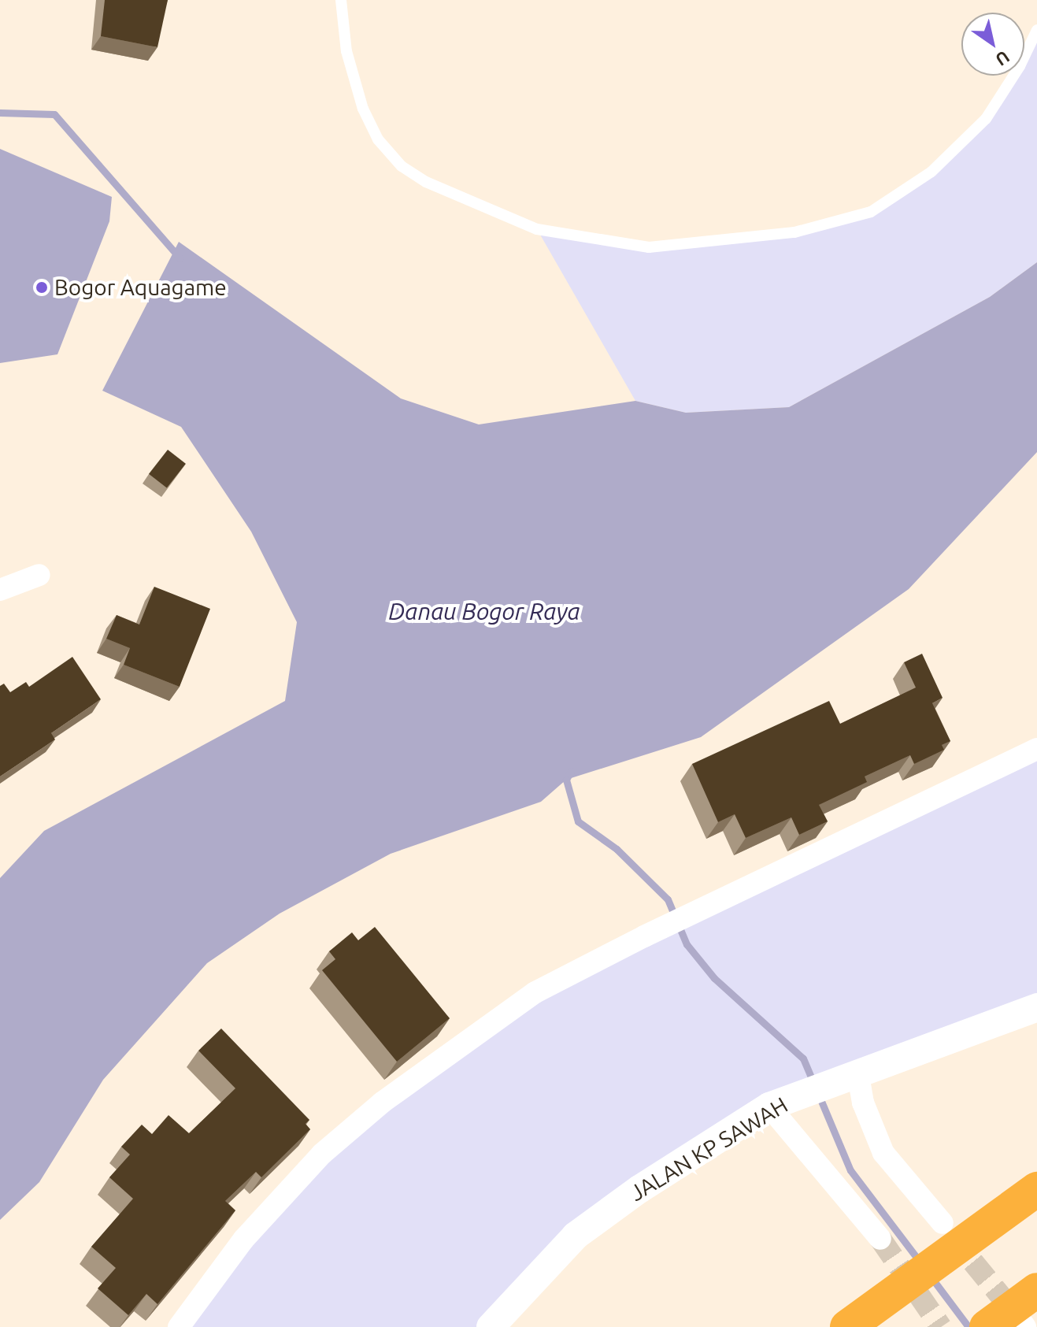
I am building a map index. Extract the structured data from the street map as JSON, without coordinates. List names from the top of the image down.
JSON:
{
  "streets": {
    "street": ["JALAN KP SAWAH"]
  },
  "water": ["Danau Bogor Raya"],
  "places": ["Bogor Aquagame"],
  "north": "bottom right"
}
